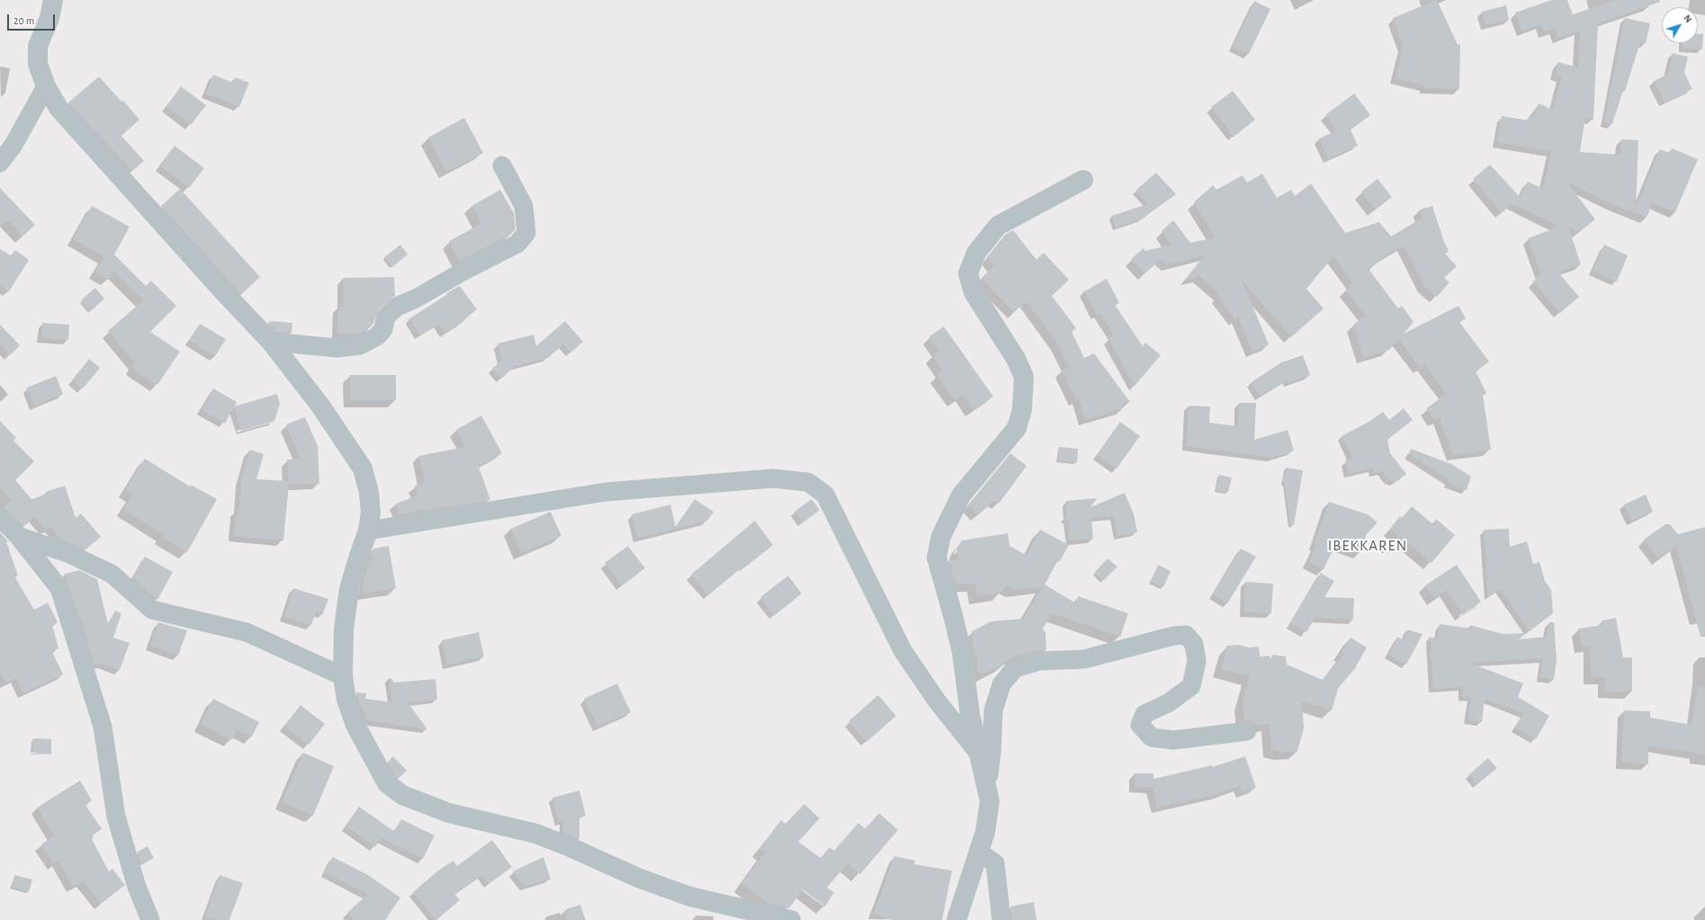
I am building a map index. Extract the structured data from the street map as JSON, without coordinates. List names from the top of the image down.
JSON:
{
  "districts": ["IBEKKAṚEN"],
  "scale_bar": "20 m",
  "north": "top right"
}
